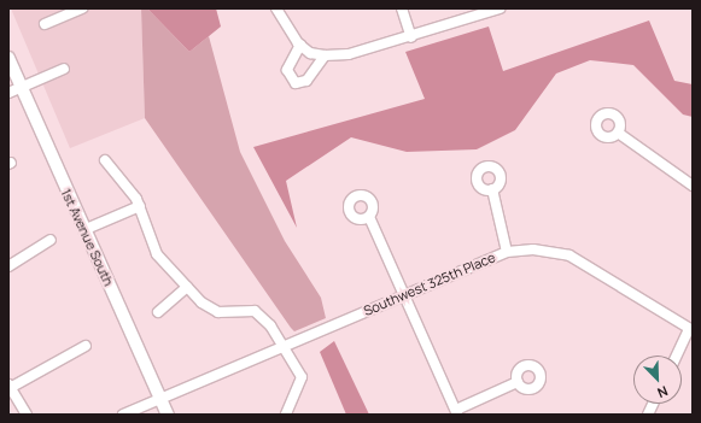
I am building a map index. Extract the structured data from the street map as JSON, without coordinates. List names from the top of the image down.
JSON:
{
  "streets": {
    "main road": ["1st Avenue South"],
    "street": ["Southwest 325th Place"]
  },
  "crossings": [
    ["1st Avenue South", "Southwest 325th Place"]
  ],
  "north": "bottom right"
}
